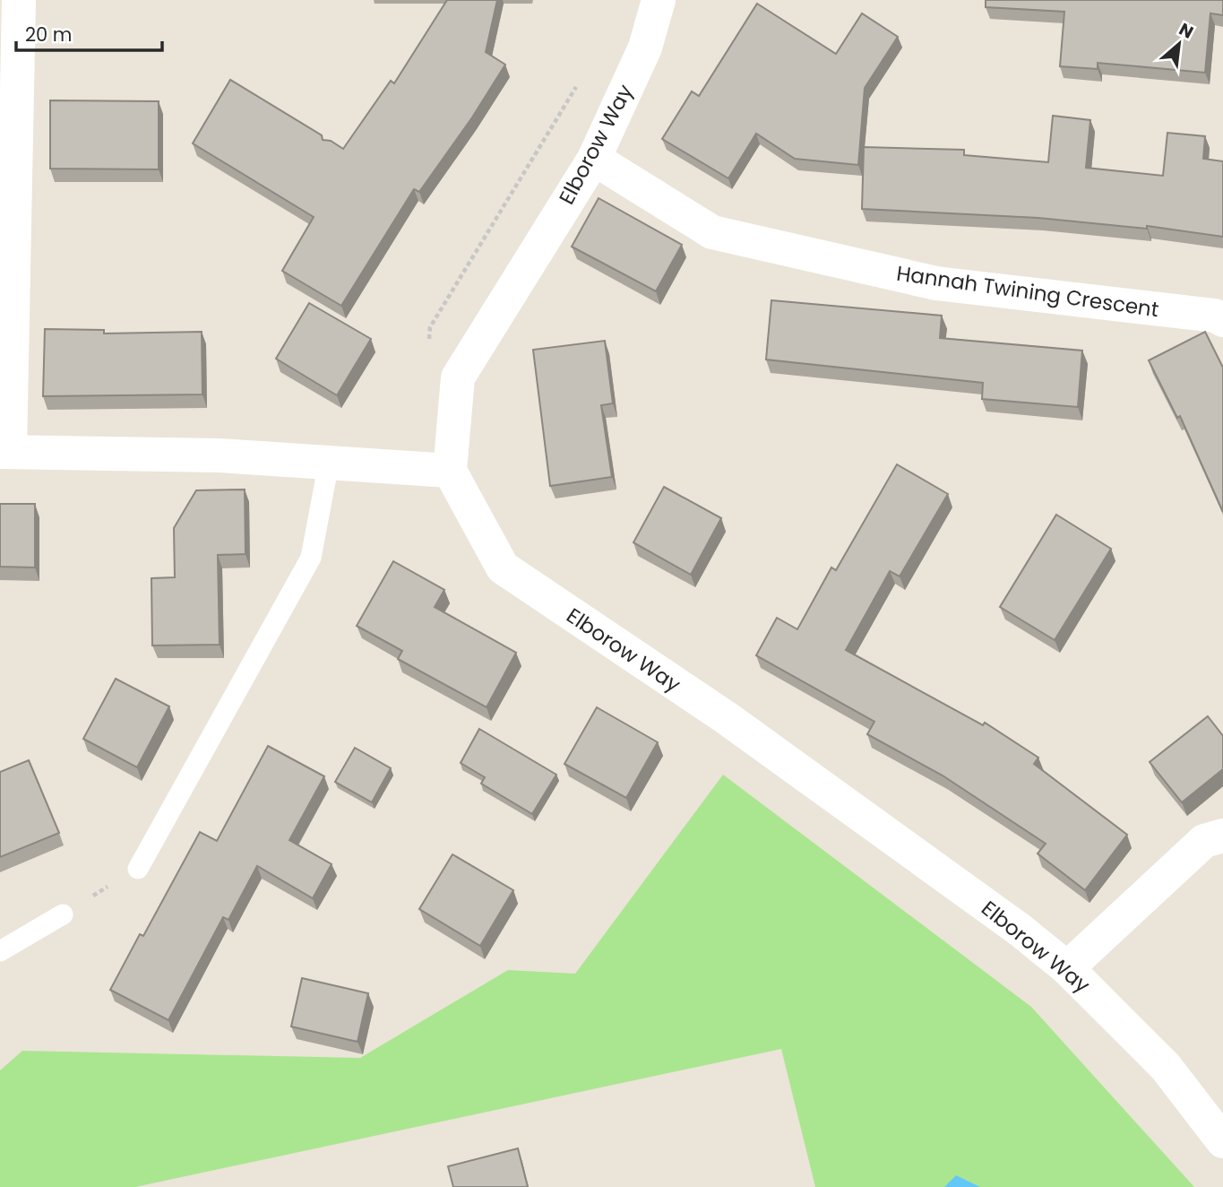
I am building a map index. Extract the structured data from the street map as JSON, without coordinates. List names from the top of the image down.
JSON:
{
  "streets": {
    "street": ["Elborow Way", "Hannah Twining Crescent"]
  },
  "crossings": [
    ["Elborow Way", "Hannah Twining Crescent"]
  ],
  "scale_bar": "20 m",
  "north": "top right"
}
